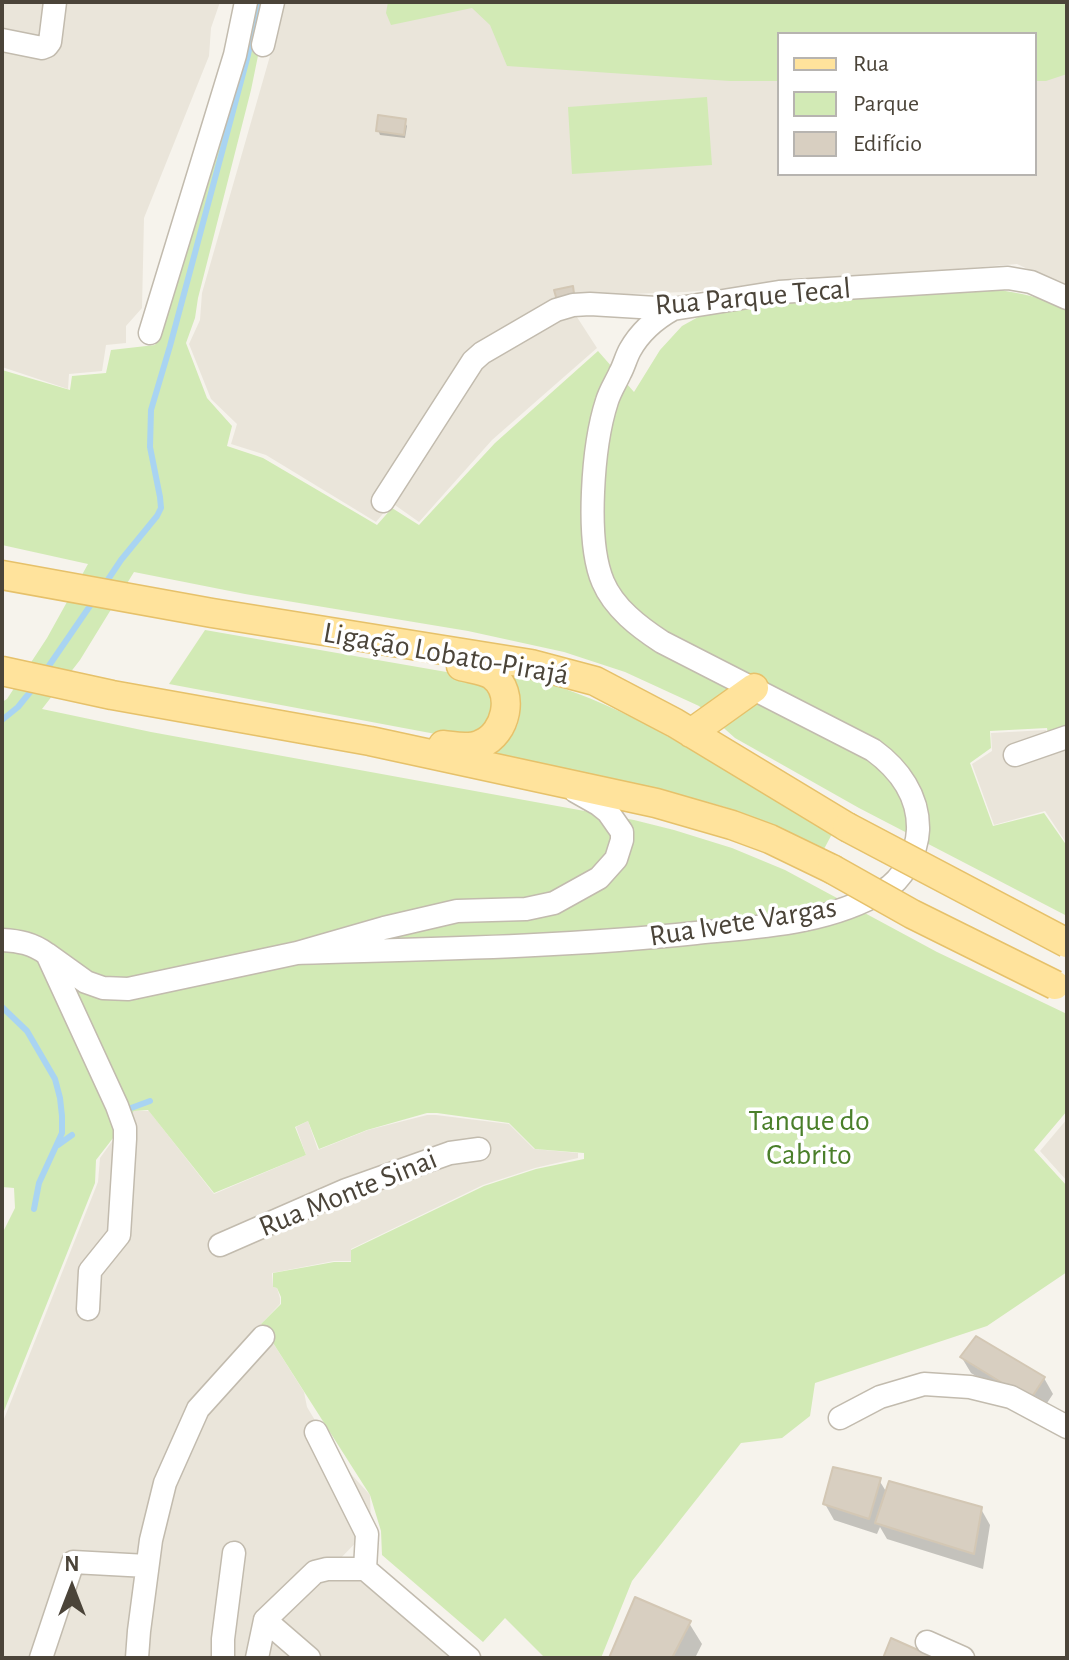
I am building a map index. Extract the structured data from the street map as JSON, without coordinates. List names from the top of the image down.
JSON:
{
  "streets": {
    "main road": ["Ligação Lobato-Pirajá"],
    "street": ["Rua Parque Tecal", "Rua Ivete Vargas", "Rua Monte Sinai"]
  },
  "crossings": [
    ["Rua Parque Tecal", "Rua Ivete Vargas"]
  ],
  "parks": ["Tanque do Cabrito"],
  "legend": ["Rua", "Parque", "Edifício"],
  "north": "top"
}
